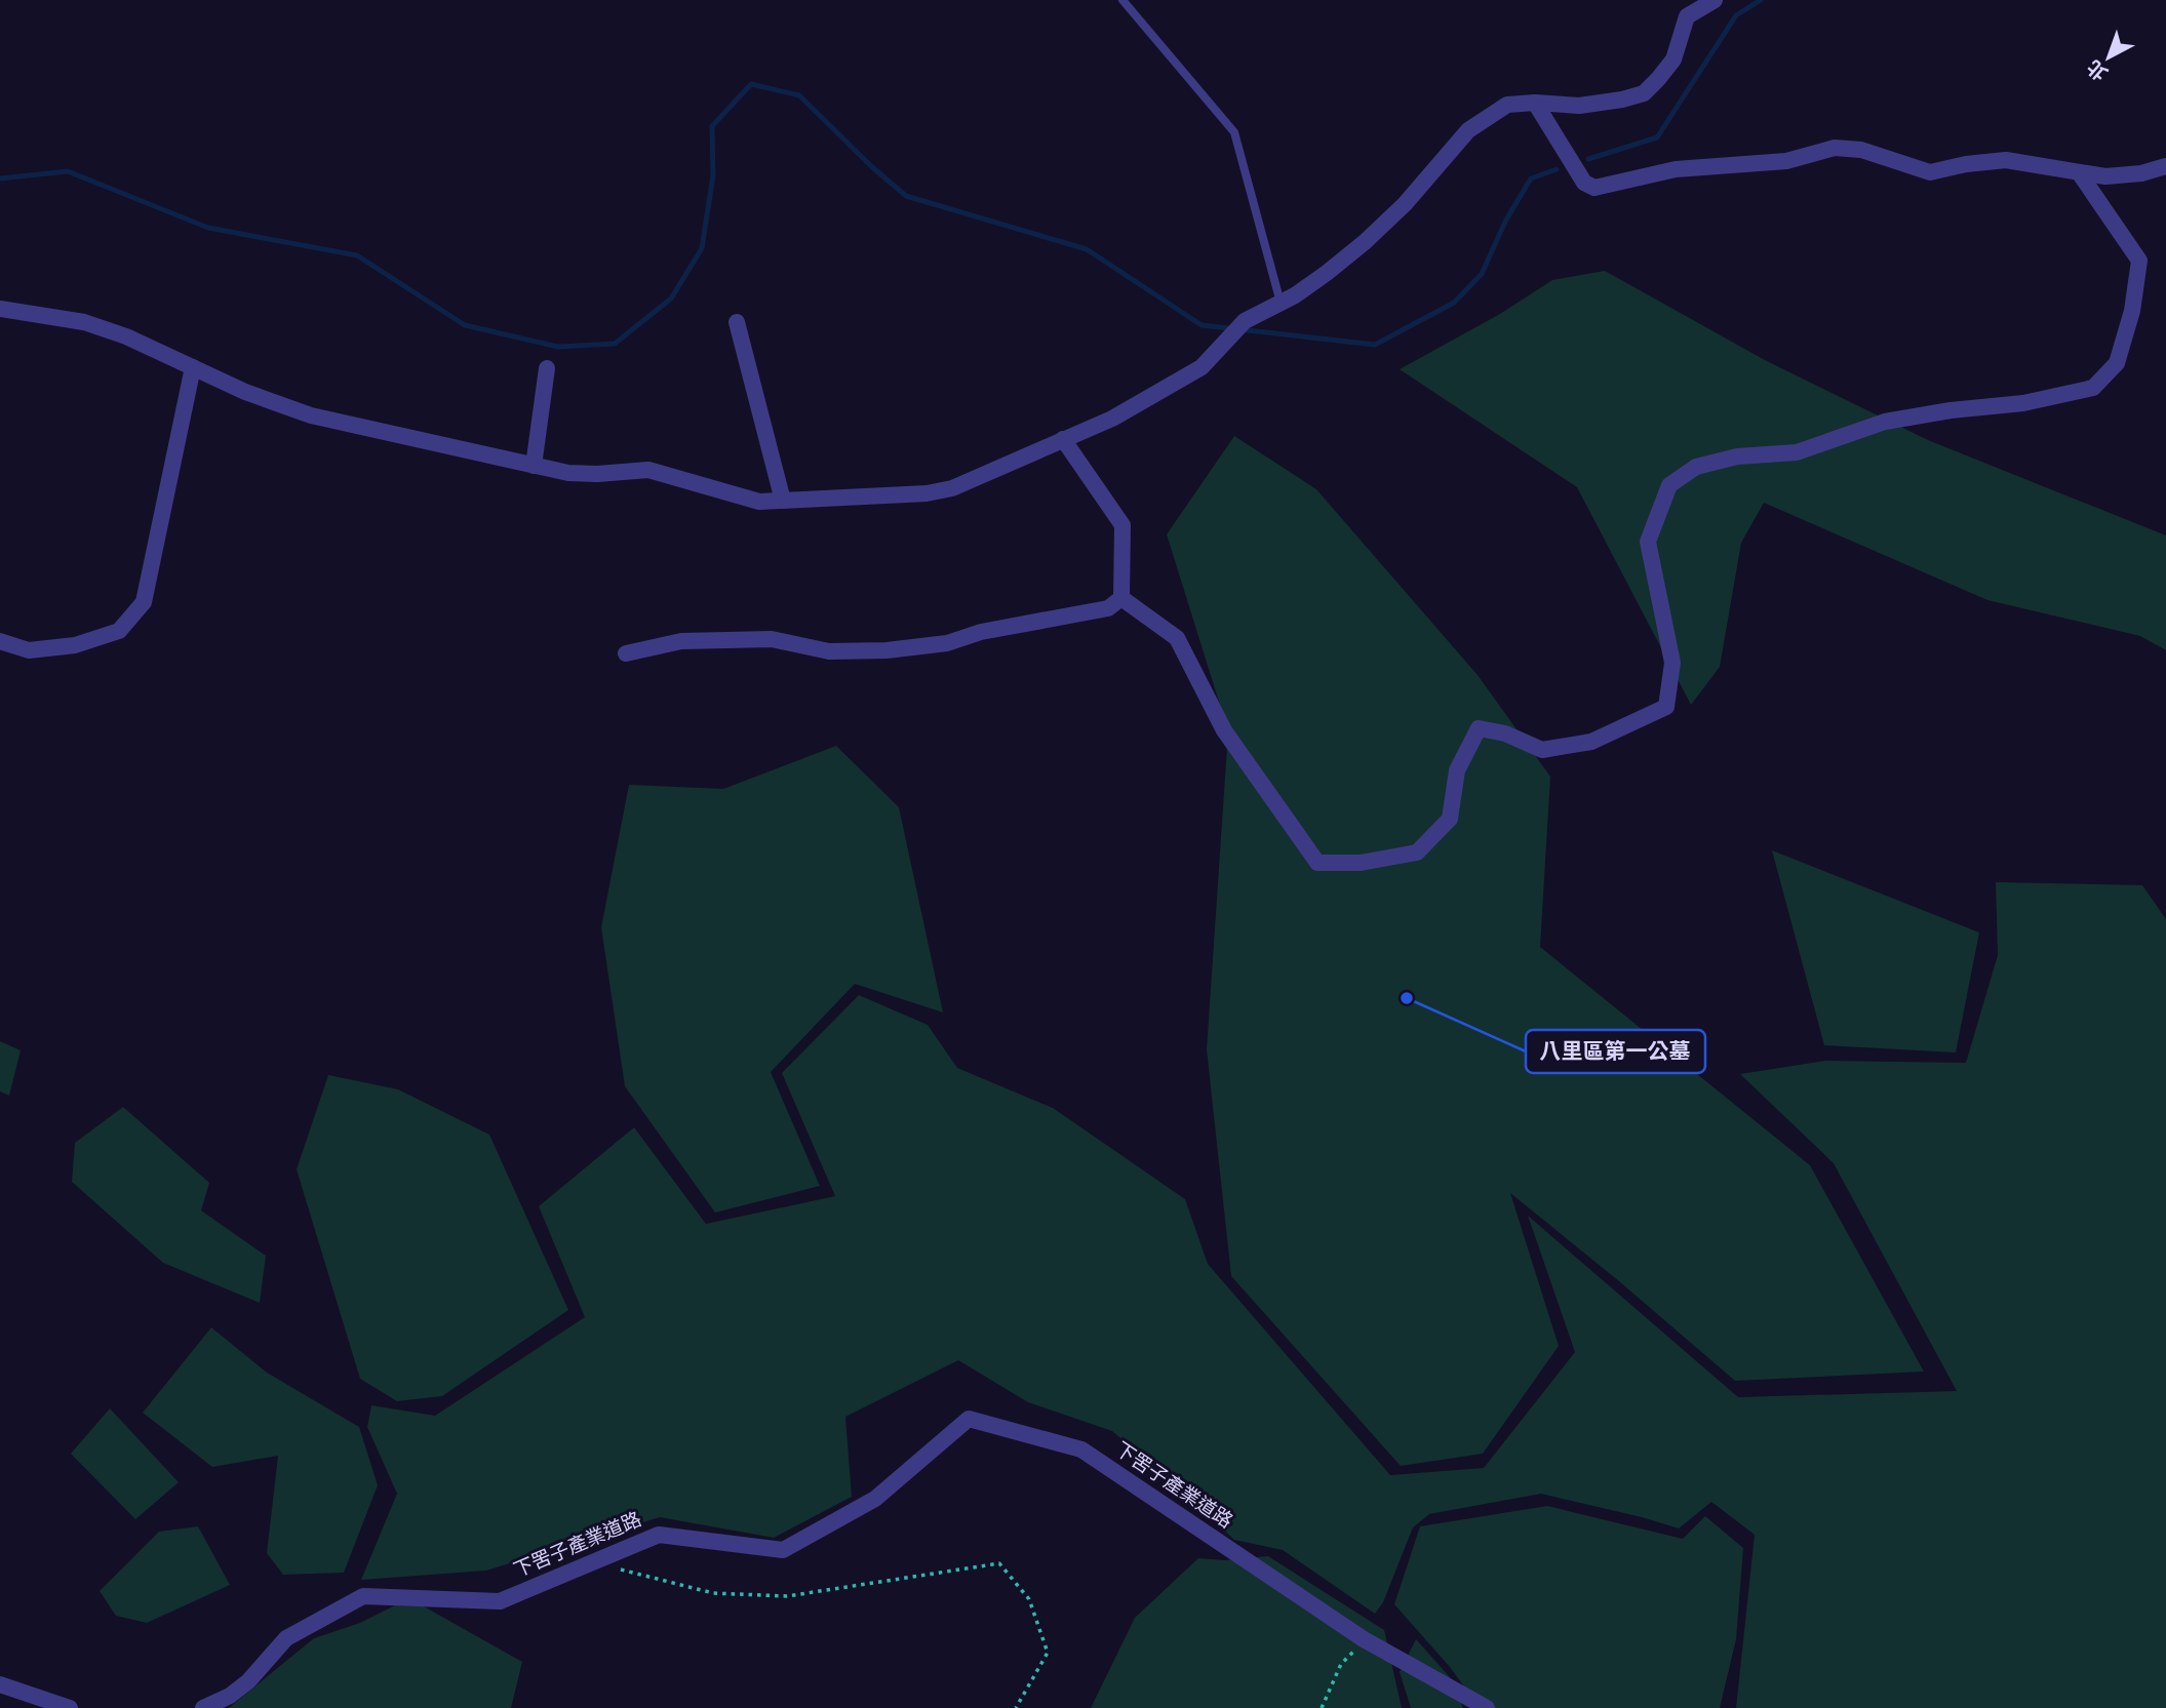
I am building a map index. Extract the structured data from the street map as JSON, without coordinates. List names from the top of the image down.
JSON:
{
  "streets": {
    "street": ["下罟子產業道路"]
  },
  "places": ["八里區第一公墓"],
  "north": "bottom left"
}
